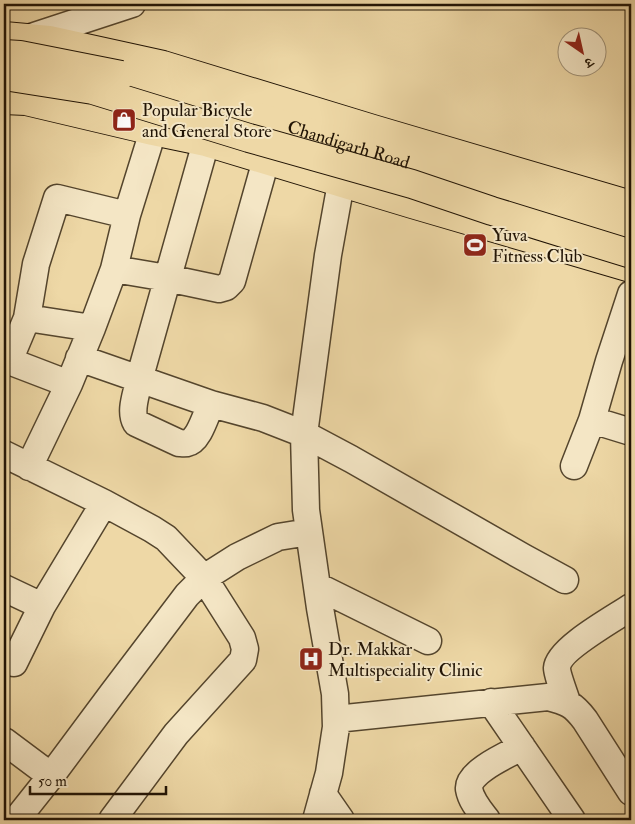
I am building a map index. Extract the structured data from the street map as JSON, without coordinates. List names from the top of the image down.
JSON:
{
  "streets": {
    "highway": ["Chandigarh Road"]
  },
  "places": {
    "shop": ["Popular Bicycle and General Store"],
    "sports": ["Yuva Fitness Club"],
    "hospital": ["Dr. Makkar Multispeciality Clinic"]
  },
  "scale_bar": "50 m",
  "north": "bottom right"
}
